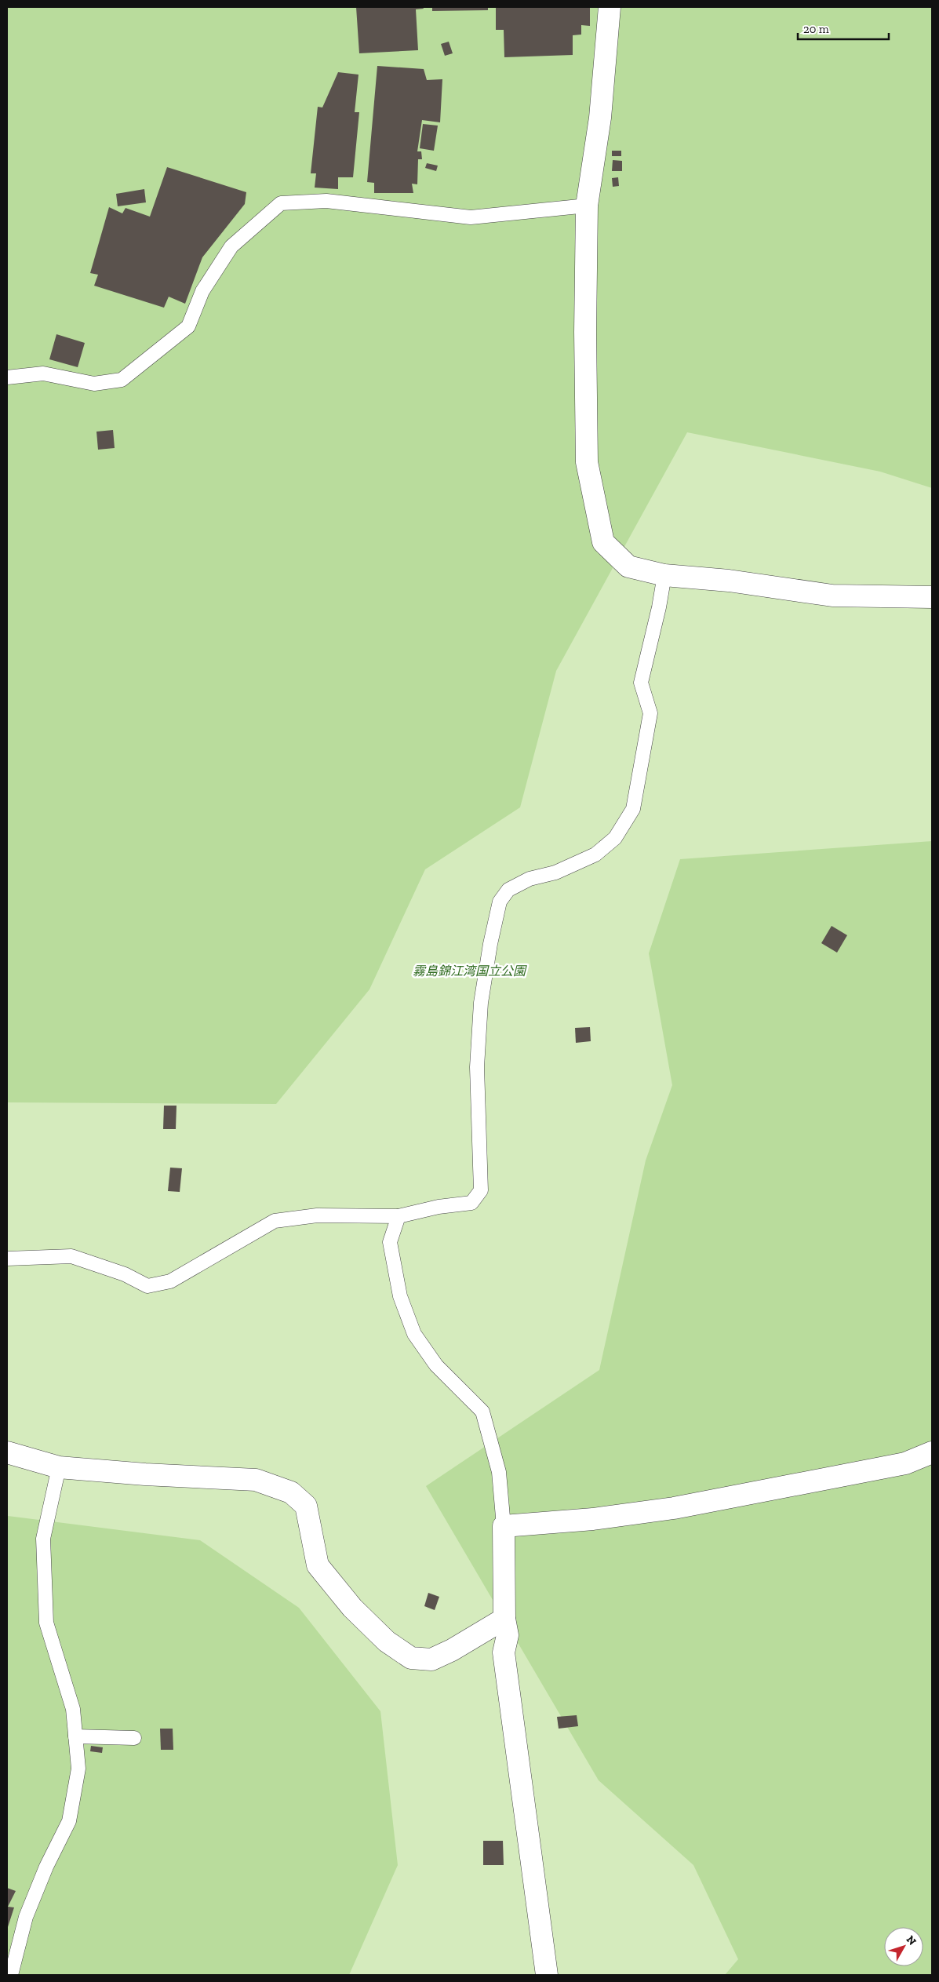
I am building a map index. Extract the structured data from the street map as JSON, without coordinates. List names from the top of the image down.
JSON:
{
  "parks": ["霧島錦江湾国立公園"],
  "scale_bar": "20 m",
  "north": "top right"
}
